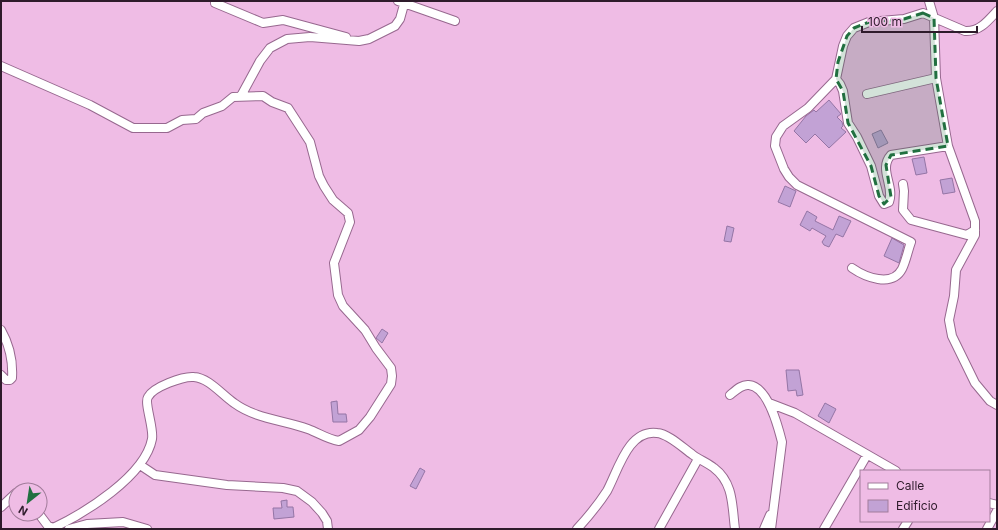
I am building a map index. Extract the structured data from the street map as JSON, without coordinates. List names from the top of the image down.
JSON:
{
  "legend": ["Calle", "Edificio"],
  "scale_bar": "100 m",
  "north": "bottom left"
}
